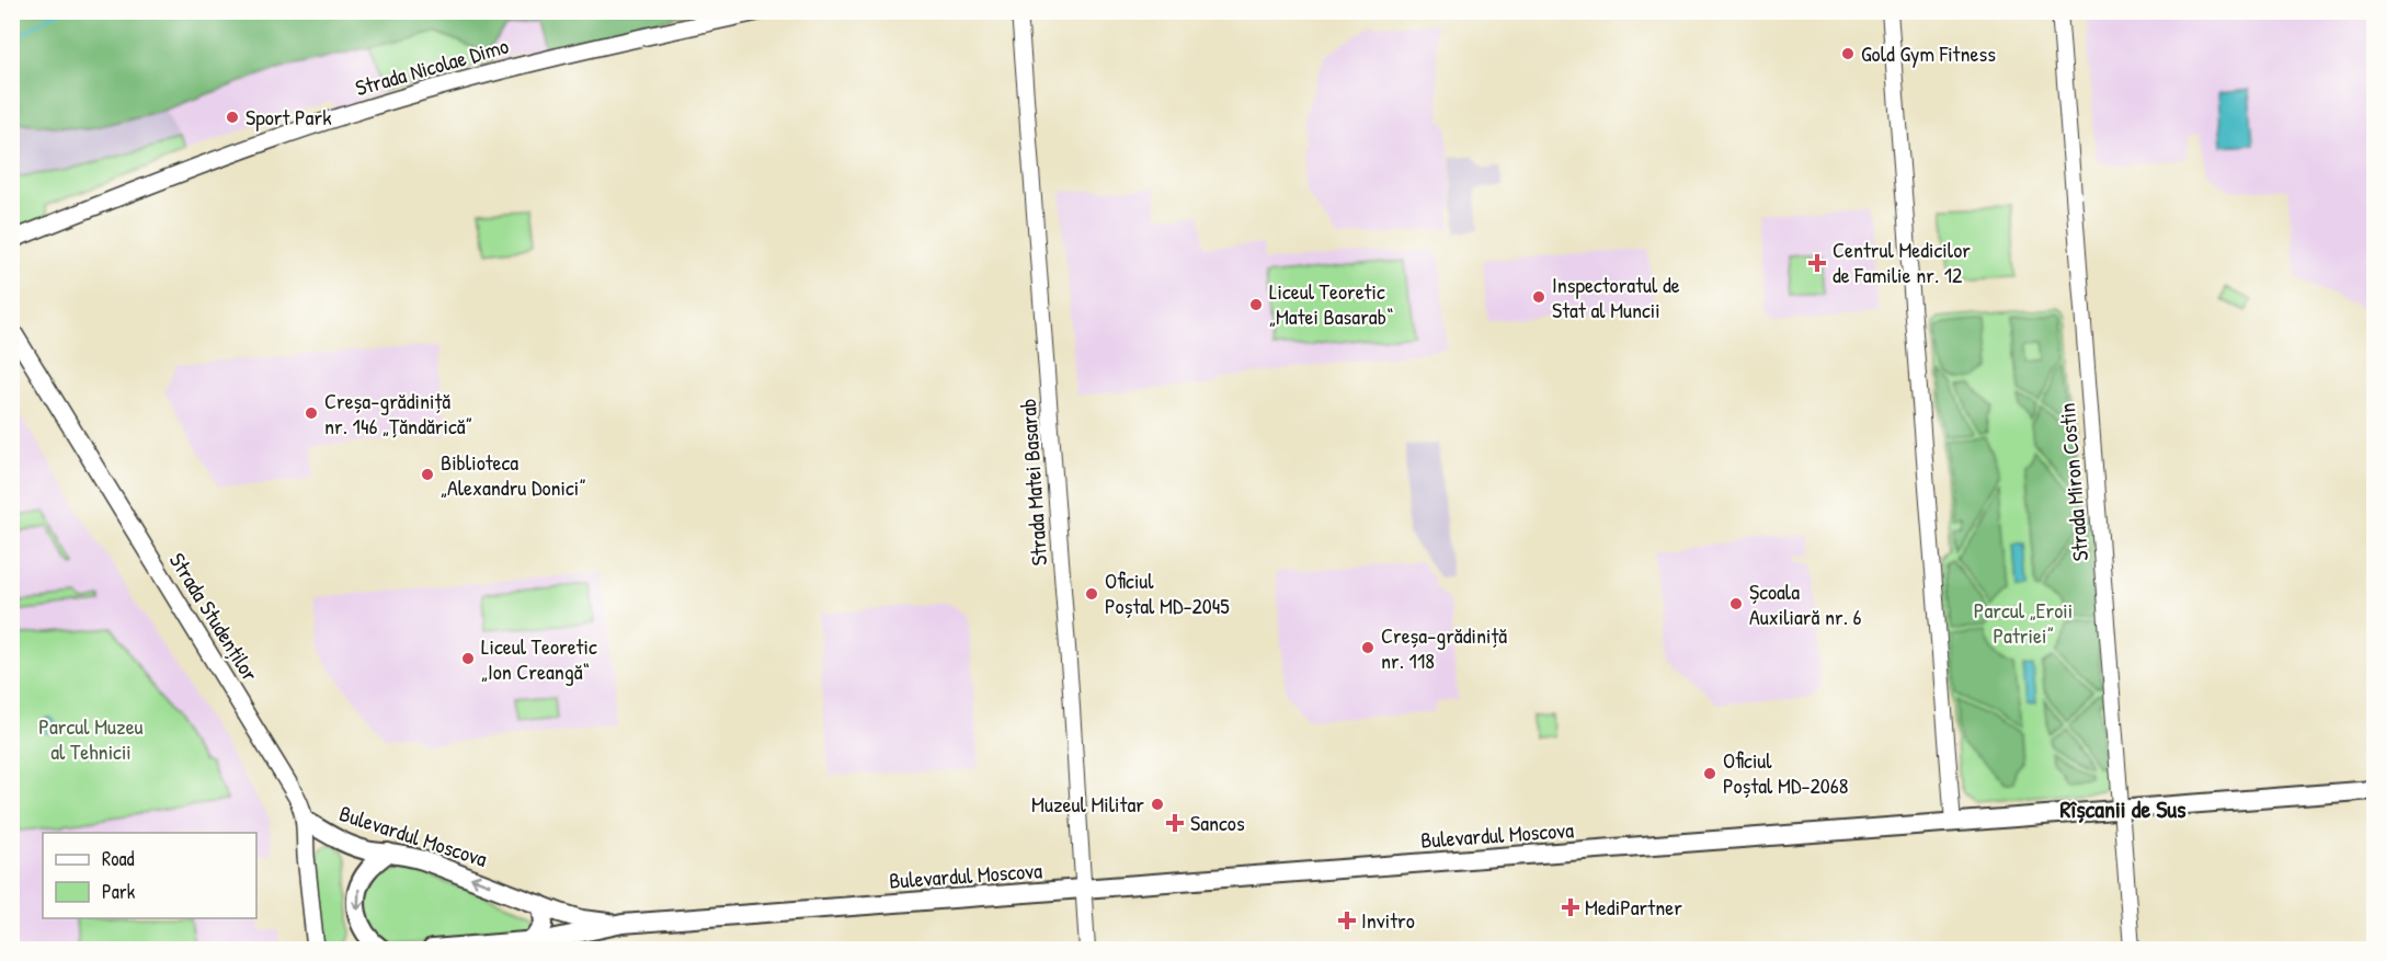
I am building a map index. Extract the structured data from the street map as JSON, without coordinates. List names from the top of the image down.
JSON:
{
  "streets": {
    "main road": ["Strada Nicolae Dimo", "Strada Studenților", "Bulevardul Moscova"],
    "street": ["Strada Matei Basarab", "Strada Miron Costin"]
  },
  "crossings": [
    ["Strada Matei Basarab", "Bulevardul Moscova"],
    ["Strada Miron Costin", "Bulevardul Moscova"],
    ["Strada Studenților", "Bulevardul Moscova"]
  ],
  "districts": ["Rîșcanii de Sus"],
  "parks": ["Parcul „Eroii Patriei”", "Parcul Muzeu al Tehnicii"],
  "places": {
    "other": [
      "Gold Gym Fitness",
      "Sport Park",
      "Inspectoratul de Stat al Muncii",
      "Liceul Teoretic „Matei Basarab“",
      "Creșa-grădiniță nr. 146 „Țăndărică”",
      "Biblioteca „Alexandru Donici”",
      "Oficiul Poștal MD-2045",
      "Școala Auxiliară nr. 6",
      "Creșa-grădiniță nr. 118",
      "Liceul Teoretic „Ion Creangă“",
      "Oficiul Poștal MD-2068",
      "Muzeul Militar"
    ],
    "health": [
      "Centrul Medicilor de Familie nr. 12",
      "Sancos",
      "MediPartner",
      "Invitro"
    ]
  },
  "legend": ["Road", "Park"]
}
